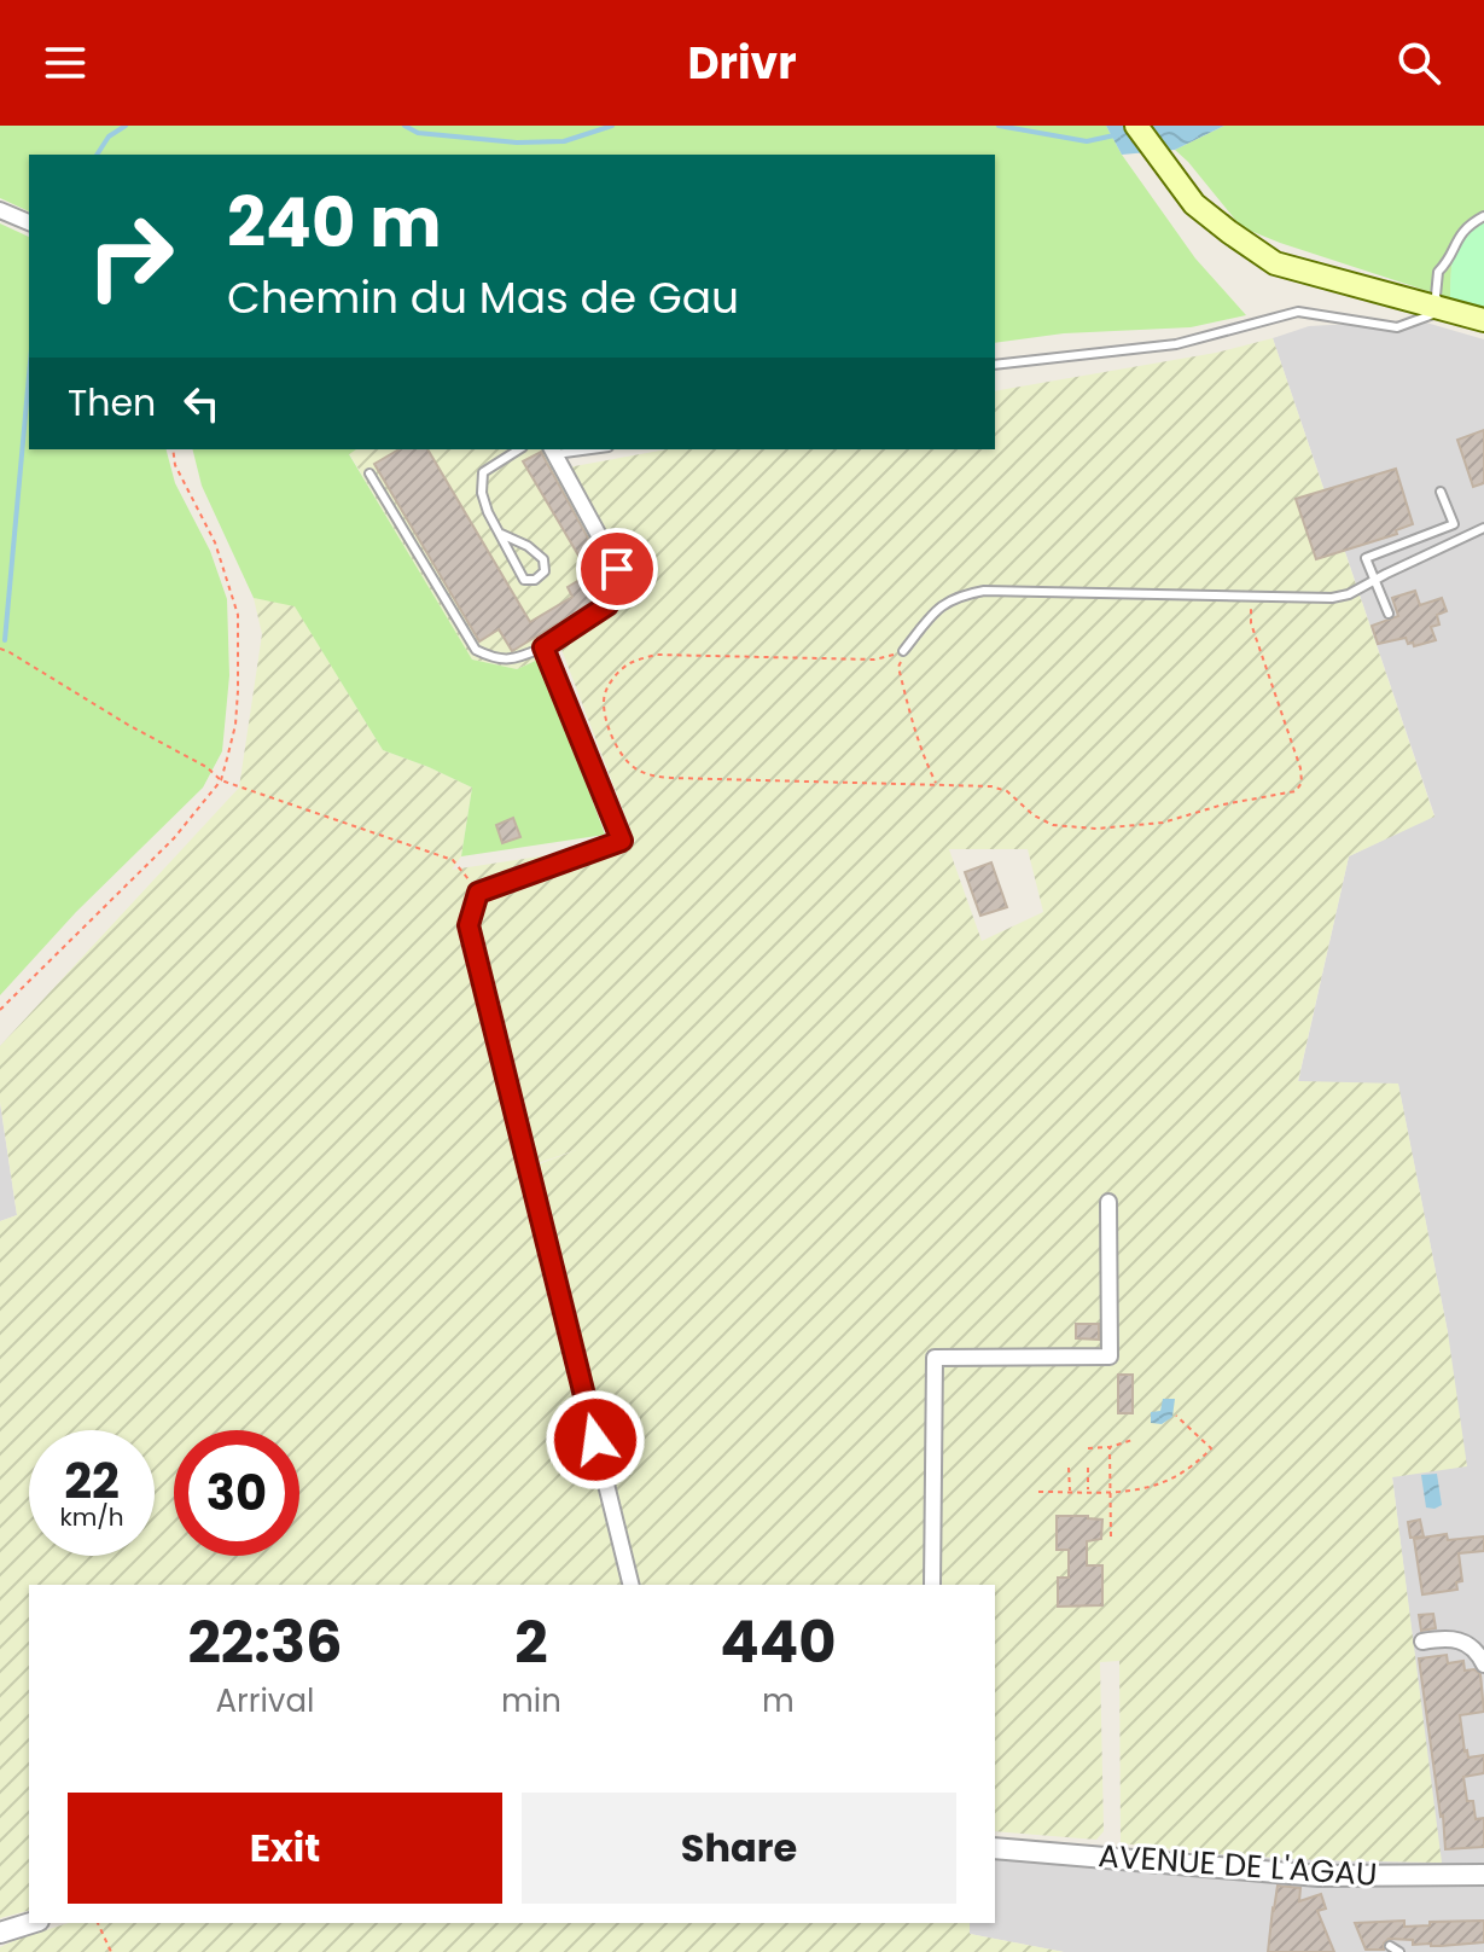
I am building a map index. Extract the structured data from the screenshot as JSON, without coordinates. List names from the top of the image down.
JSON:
{
  "streets": {
    "street": ["AVENUE DE L'AGAU"]
  },
  "page": {
    "header": "Drivr",
    "turn": ["240 m", "Chemin du Mas de Gau"],
    "then": "Then",
    "speed": "22 km/h",
    "limit": "30",
    "eta": [
      "22:36",
      "Arrival",
      "2",
      "min",
      "440",
      "m"
    ],
    "buttons": ["Exit", "Share"]
  }
}
